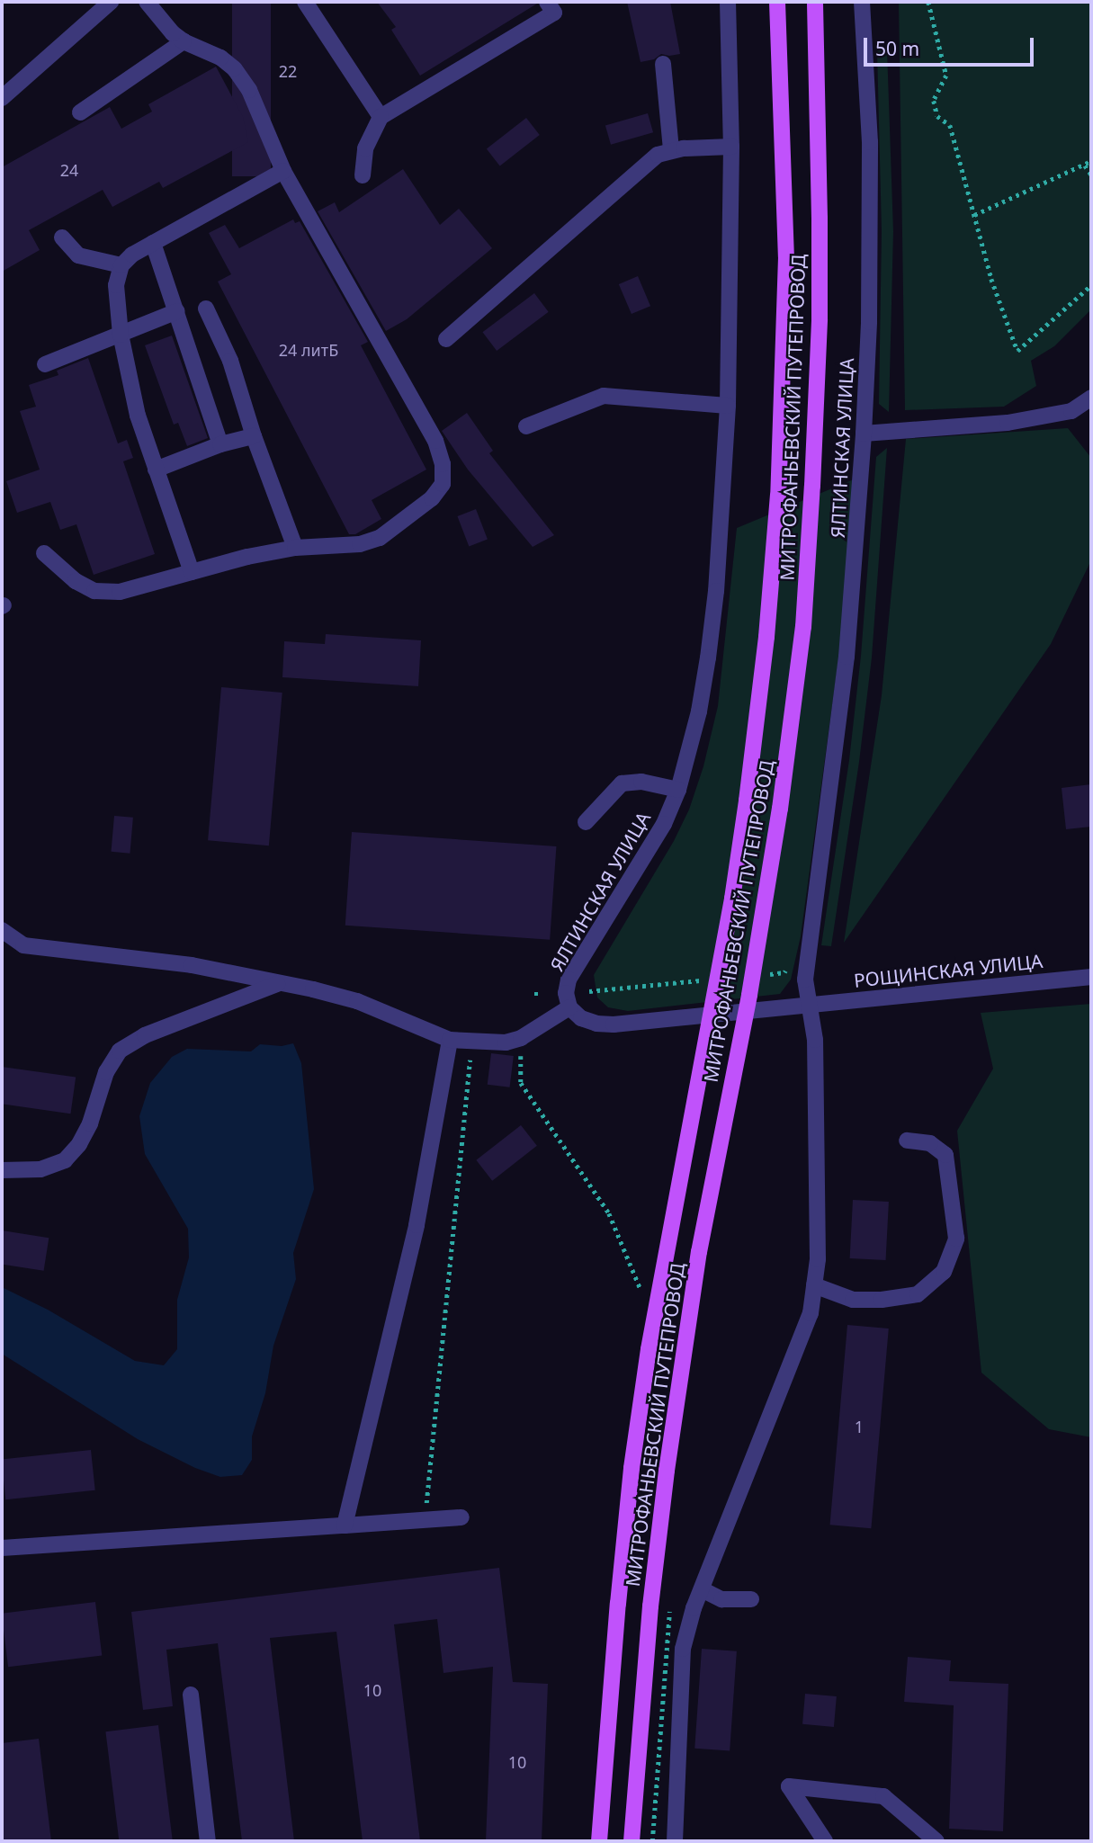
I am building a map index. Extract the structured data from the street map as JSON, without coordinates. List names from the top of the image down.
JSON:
{
  "streets": {
    "main road": ["МИТРОФАНЬЕВСКИЙ ПУТЕПРОВОД"],
    "street": ["ЯЛТИНСКАЯ УЛИЦА", "РОЩИНСКАЯ УЛИЦА"]
  },
  "crossings": [
    ["ЯЛТИНСКАЯ УЛИЦА", "РОЩИНСКАЯ УЛИЦА"]
  ],
  "house_numbers": [
    "22",
    "24",
    "24 литБ",
    "1",
    "10",
    "10"
  ],
  "scale_bar": "50 m"
}
